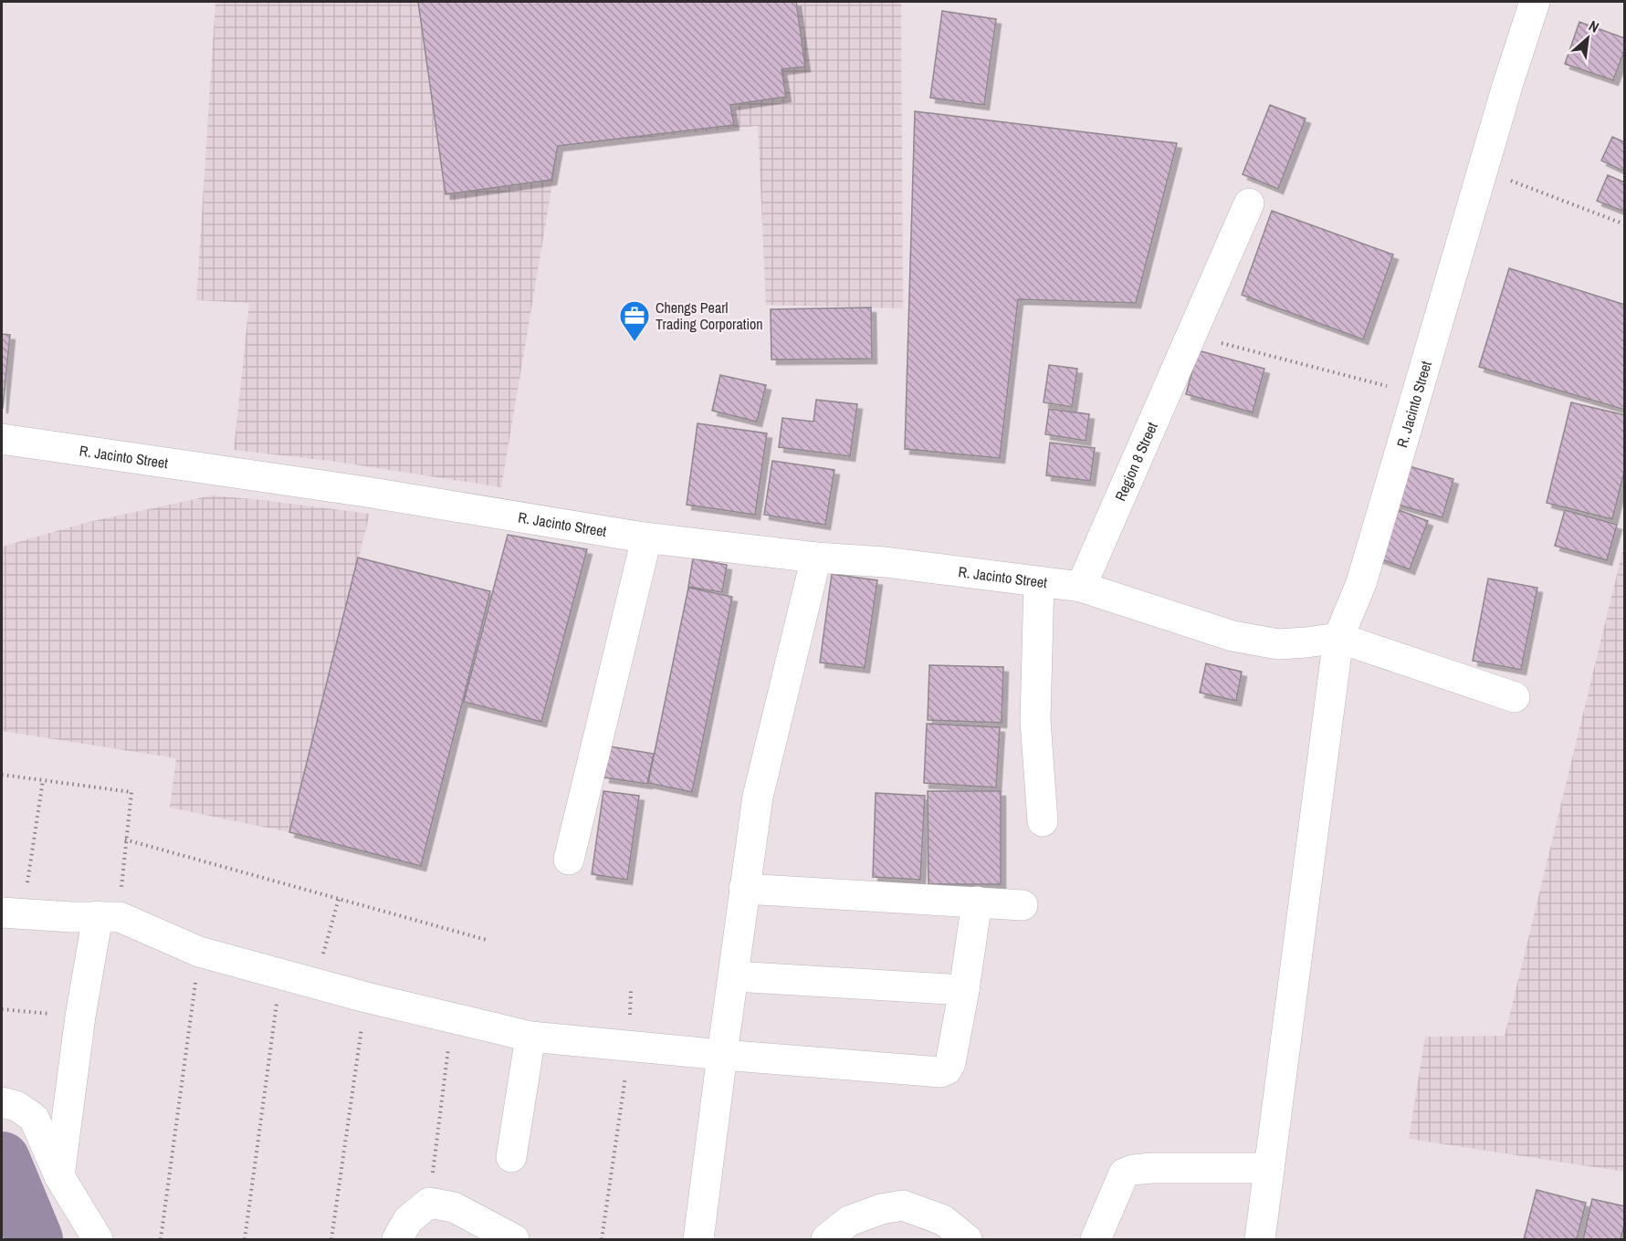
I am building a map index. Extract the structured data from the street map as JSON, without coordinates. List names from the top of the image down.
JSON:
{
  "streets": {
    "street": ["R. Jacinto Street", "Region 8 Street"]
  },
  "crossings": [
    ["R. Jacinto Street", "Region 8 Street"]
  ],
  "places": {
    "office": ["Chengs Pearl Trading Corporation"]
  },
  "north": "top right"
}
